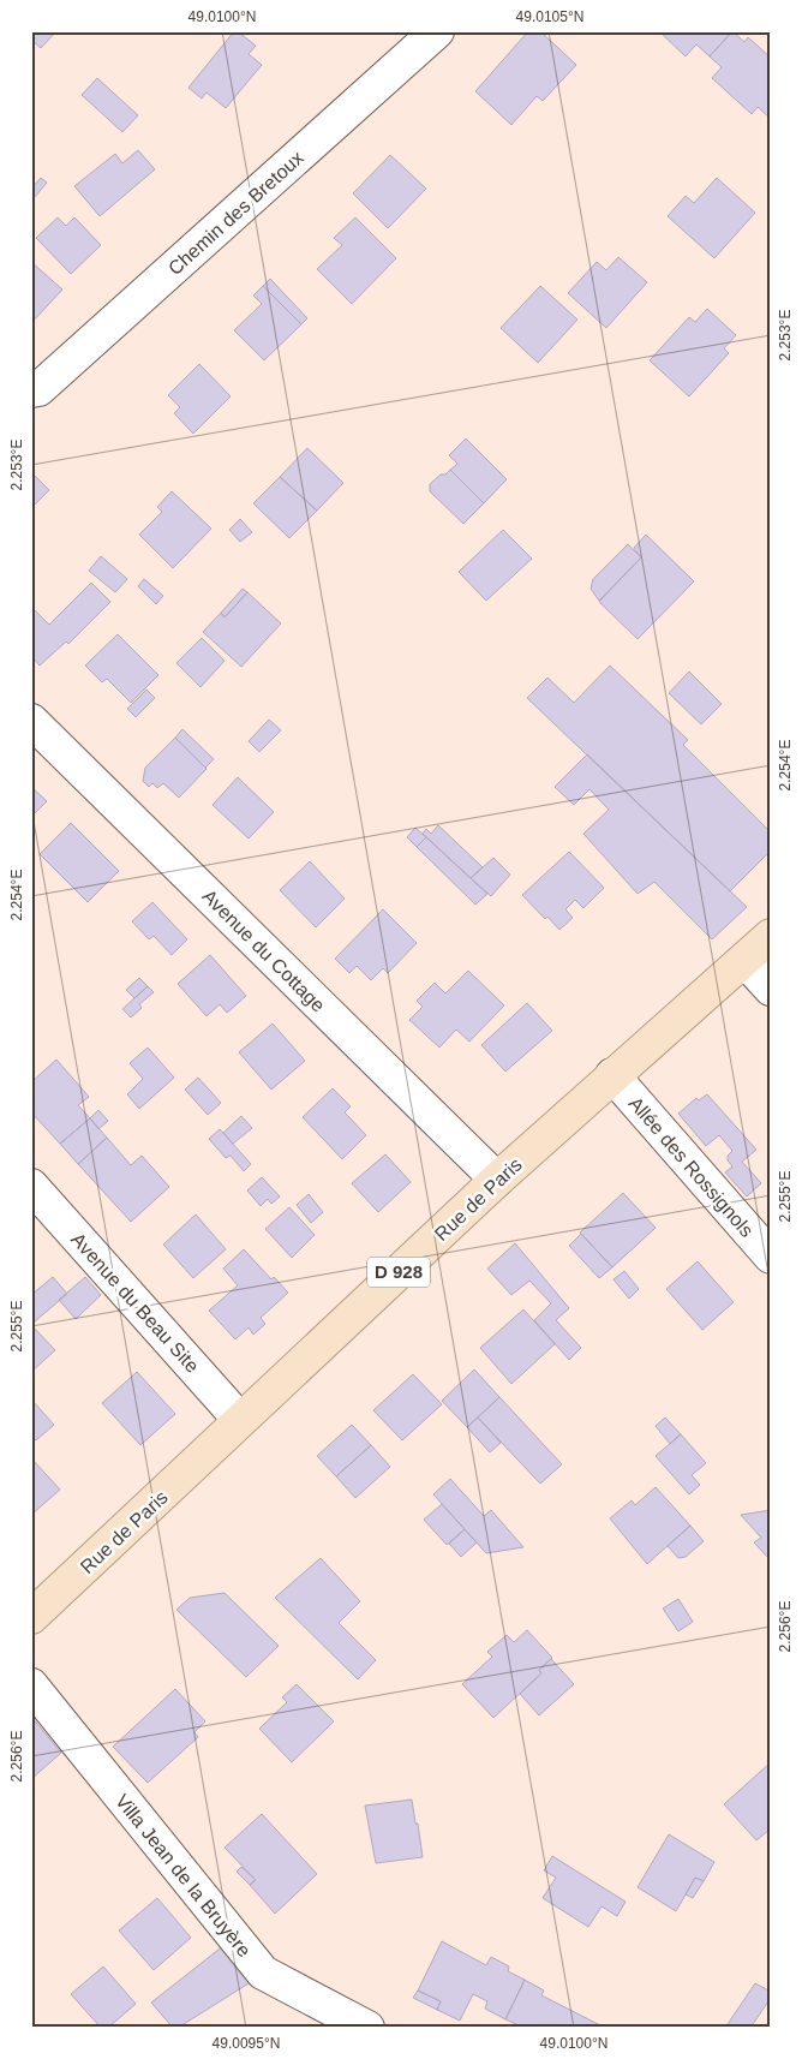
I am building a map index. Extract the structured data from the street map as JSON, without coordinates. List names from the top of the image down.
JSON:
{
  "streets": {
    "main road": ["Rue de Paris", "D 928"],
    "street": [
      "Chemin des Bretoux",
      "Avenue du Cottage",
      "Allée des Rossignols",
      "Avenue du Beau Site",
      "Villa Jean de la Bruyère"
    ]
  },
  "crossings": [
    ["Avenue du Cottage", "Rue de Paris"],
    ["Allée des Rossignols", "Rue de Paris"],
    ["Rue de Paris", "Avenue du Beau Site"]
  ],
  "coordinates": [
    "49.0100°N",
    "49.0105°N",
    "2.253°E",
    "2.254°E",
    "2.255°E",
    "2.256°E",
    "49.0095°N"
  ]
}
